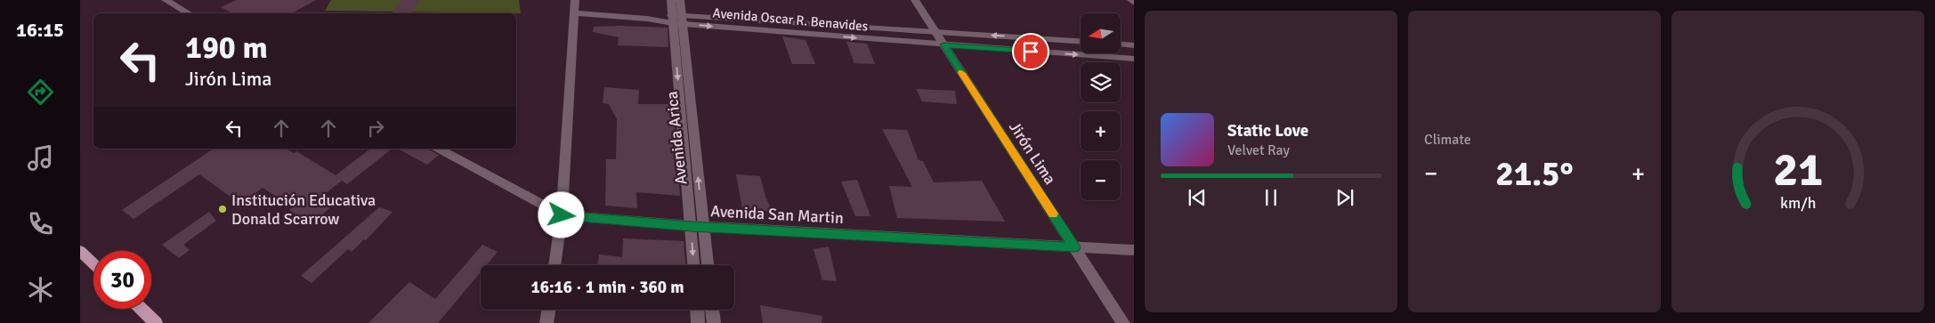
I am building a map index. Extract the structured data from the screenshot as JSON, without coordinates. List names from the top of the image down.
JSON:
{
  "streets": {
    "street": [
      "Avenida Oscar R. Benavides",
      "Avenida Arica",
      "Jirón Lima",
      "Avenida San Martin"
    ]
  },
  "crossings": [
    ["Avenida Oscar R. Benavides", "Avenida Arica"],
    ["Avenida Oscar R. Benavides", "Jirón Lima"],
    ["Avenida Arica", "Avenida San Martin"],
    ["Jirón Lima", "Avenida San Martin"]
  ],
  "places": ["Institución Educativa Donald Scarrow"],
  "north": "left",
  "page": {
    "tabs": "16:15",
    "tile": "Climate",
    "map_buttons": ["+", "−"],
    "turn": ["190 m", "Jirón Lima"],
    "song": ["Static Love", "Velvet Ray"],
    "heat": ["−", "21.5°", "+"],
    "limit": "30",
    "trip": "16:16 · 1 min · 360 m",
    "gauge": ["21", "km/h"]
  }
}
